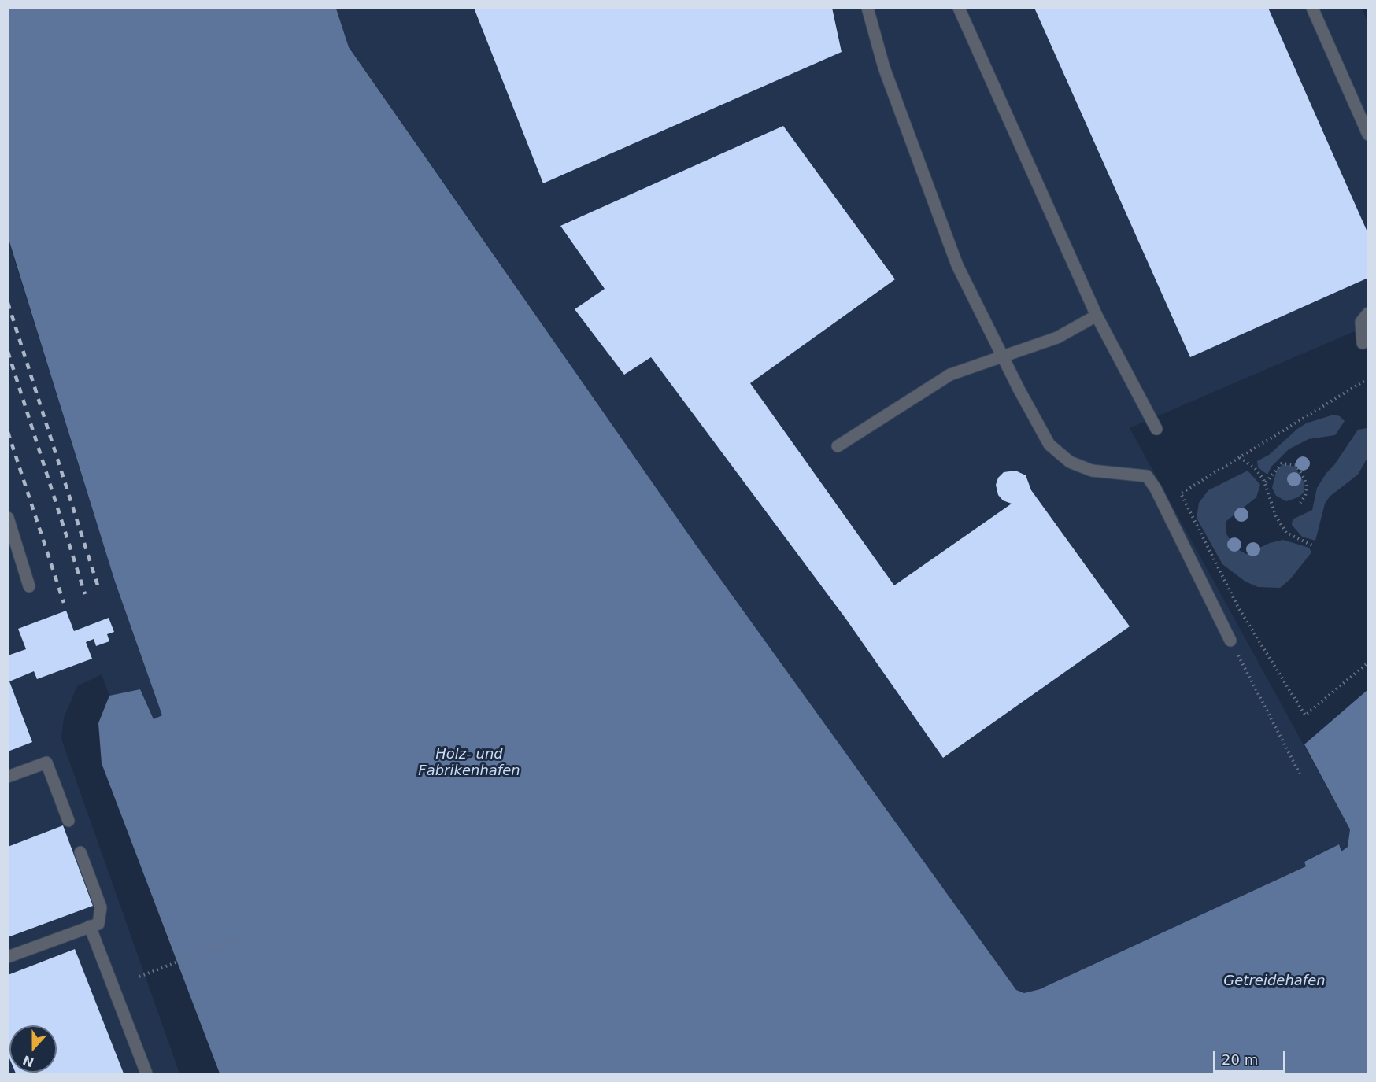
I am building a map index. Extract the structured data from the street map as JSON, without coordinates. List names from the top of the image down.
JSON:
{
  "water": ["Holz- und Fabrikenhafen", "Getreidehafen"],
  "scale_bar": "20 m",
  "north": "bottom"
}
